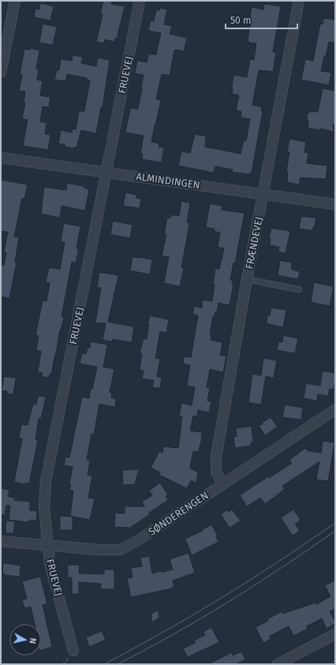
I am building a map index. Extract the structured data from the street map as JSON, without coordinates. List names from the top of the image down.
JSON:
{
  "streets": {
    "street": [
      "FRUEVEJ",
      "ALMINDINGEN",
      "FRÆNDEVEJ",
      "SØNDERENGEN"
    ]
  },
  "crossings": [
    ["FRUEVEJ", "ALMINDINGEN"],
    ["FRUEVEJ", "SØNDERENGEN"],
    ["ALMINDINGEN", "FRÆNDEVEJ"],
    ["FRÆNDEVEJ", "SØNDERENGEN"]
  ],
  "scale_bar": "50 m",
  "north": "right"
}
